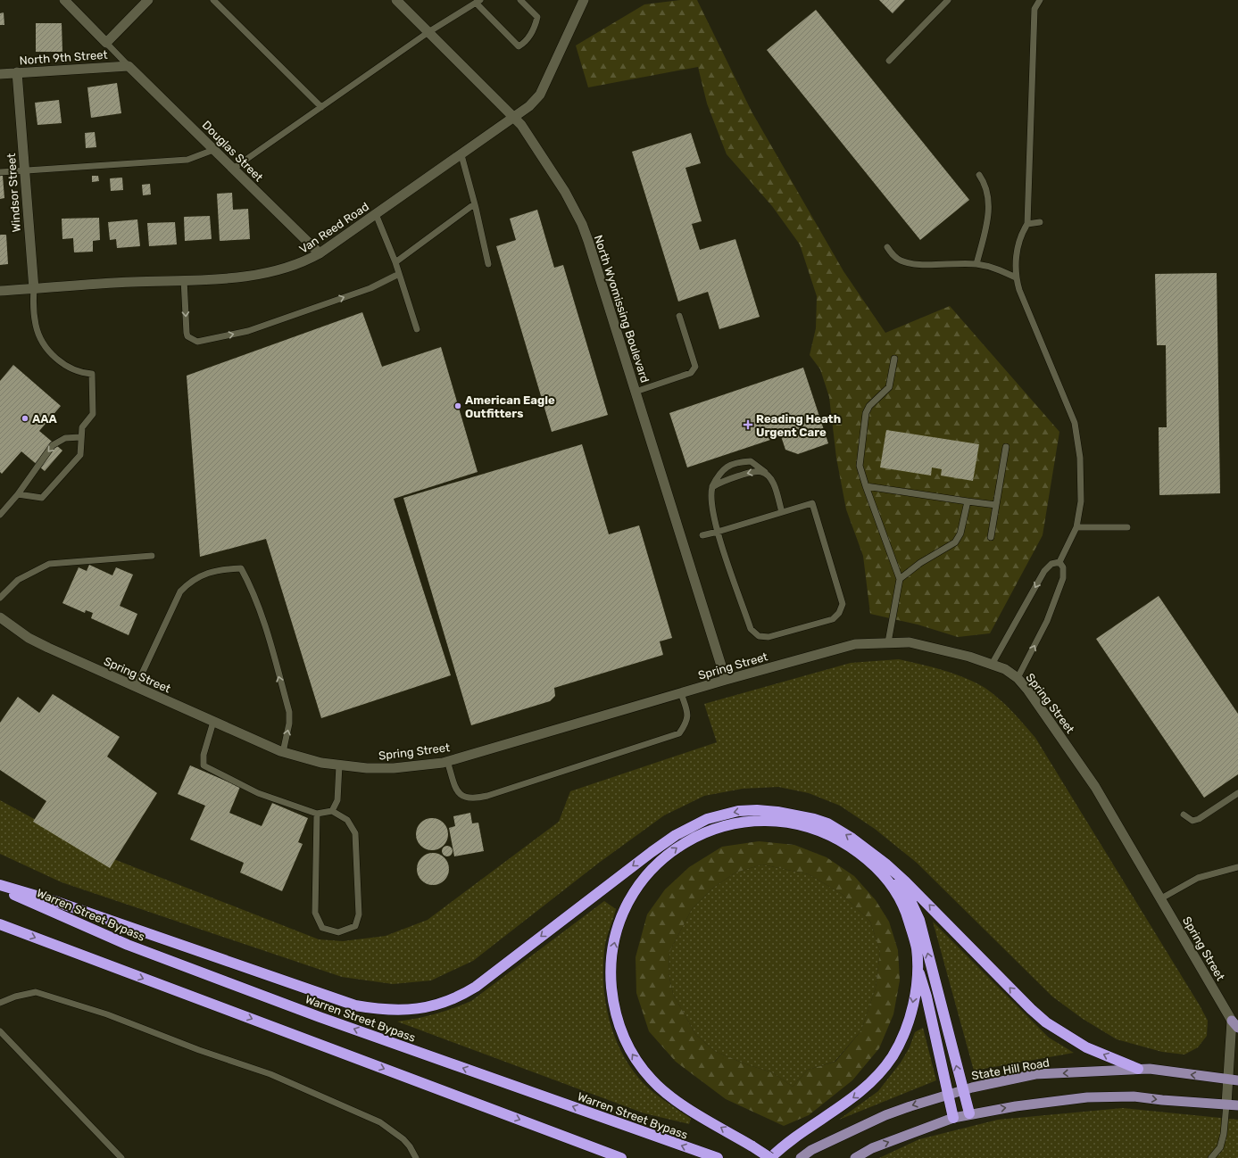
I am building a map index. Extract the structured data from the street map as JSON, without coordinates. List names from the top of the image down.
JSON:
{
  "streets": {
    "highway": ["Warren Street Bypass"],
    "main road": ["State Hill Road"],
    "street": [
      "North 9th Street",
      "Douglas Street",
      "Windsor Street",
      "Van Reed Road",
      "North Wyomissing Boulevard",
      "Spring Street"
    ]
  },
  "crossings": [
    ["North 9th Street", "Douglas Street"],
    ["North 9th Street", "Windsor Street"],
    ["Douglas Street", "Van Reed Road"],
    ["Windsor Street", "Van Reed Road"],
    ["Van Reed Road", "North Wyomissing Boulevard"],
    ["North Wyomissing Boulevard", "Spring Street"],
    ["Spring Street", "State Hill Road"]
  ],
  "places": {
    "other": ["American Eagle Outfitters", "AAA"],
    "health": ["Reading Heath Urgent Care"]
  }
}
